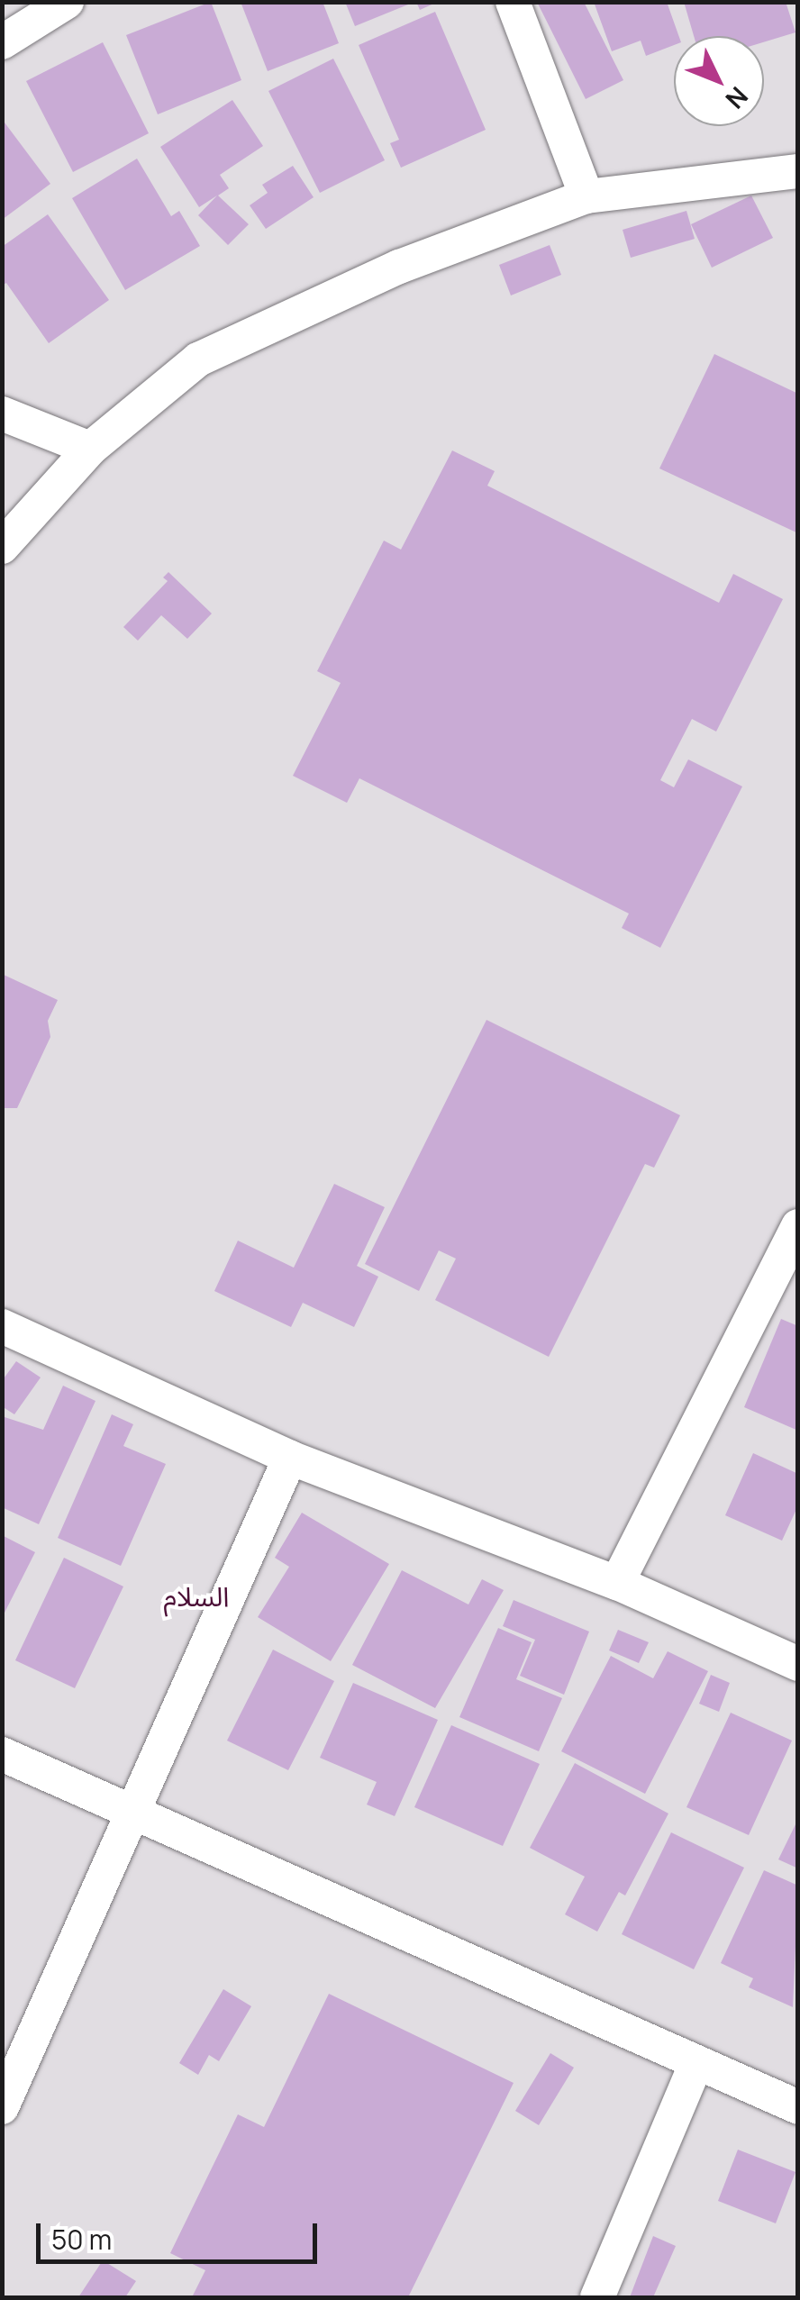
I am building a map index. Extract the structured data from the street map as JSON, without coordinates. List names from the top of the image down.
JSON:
{
  "districts": ["السلام"],
  "scale_bar": "50 m",
  "north": "bottom right"
}
